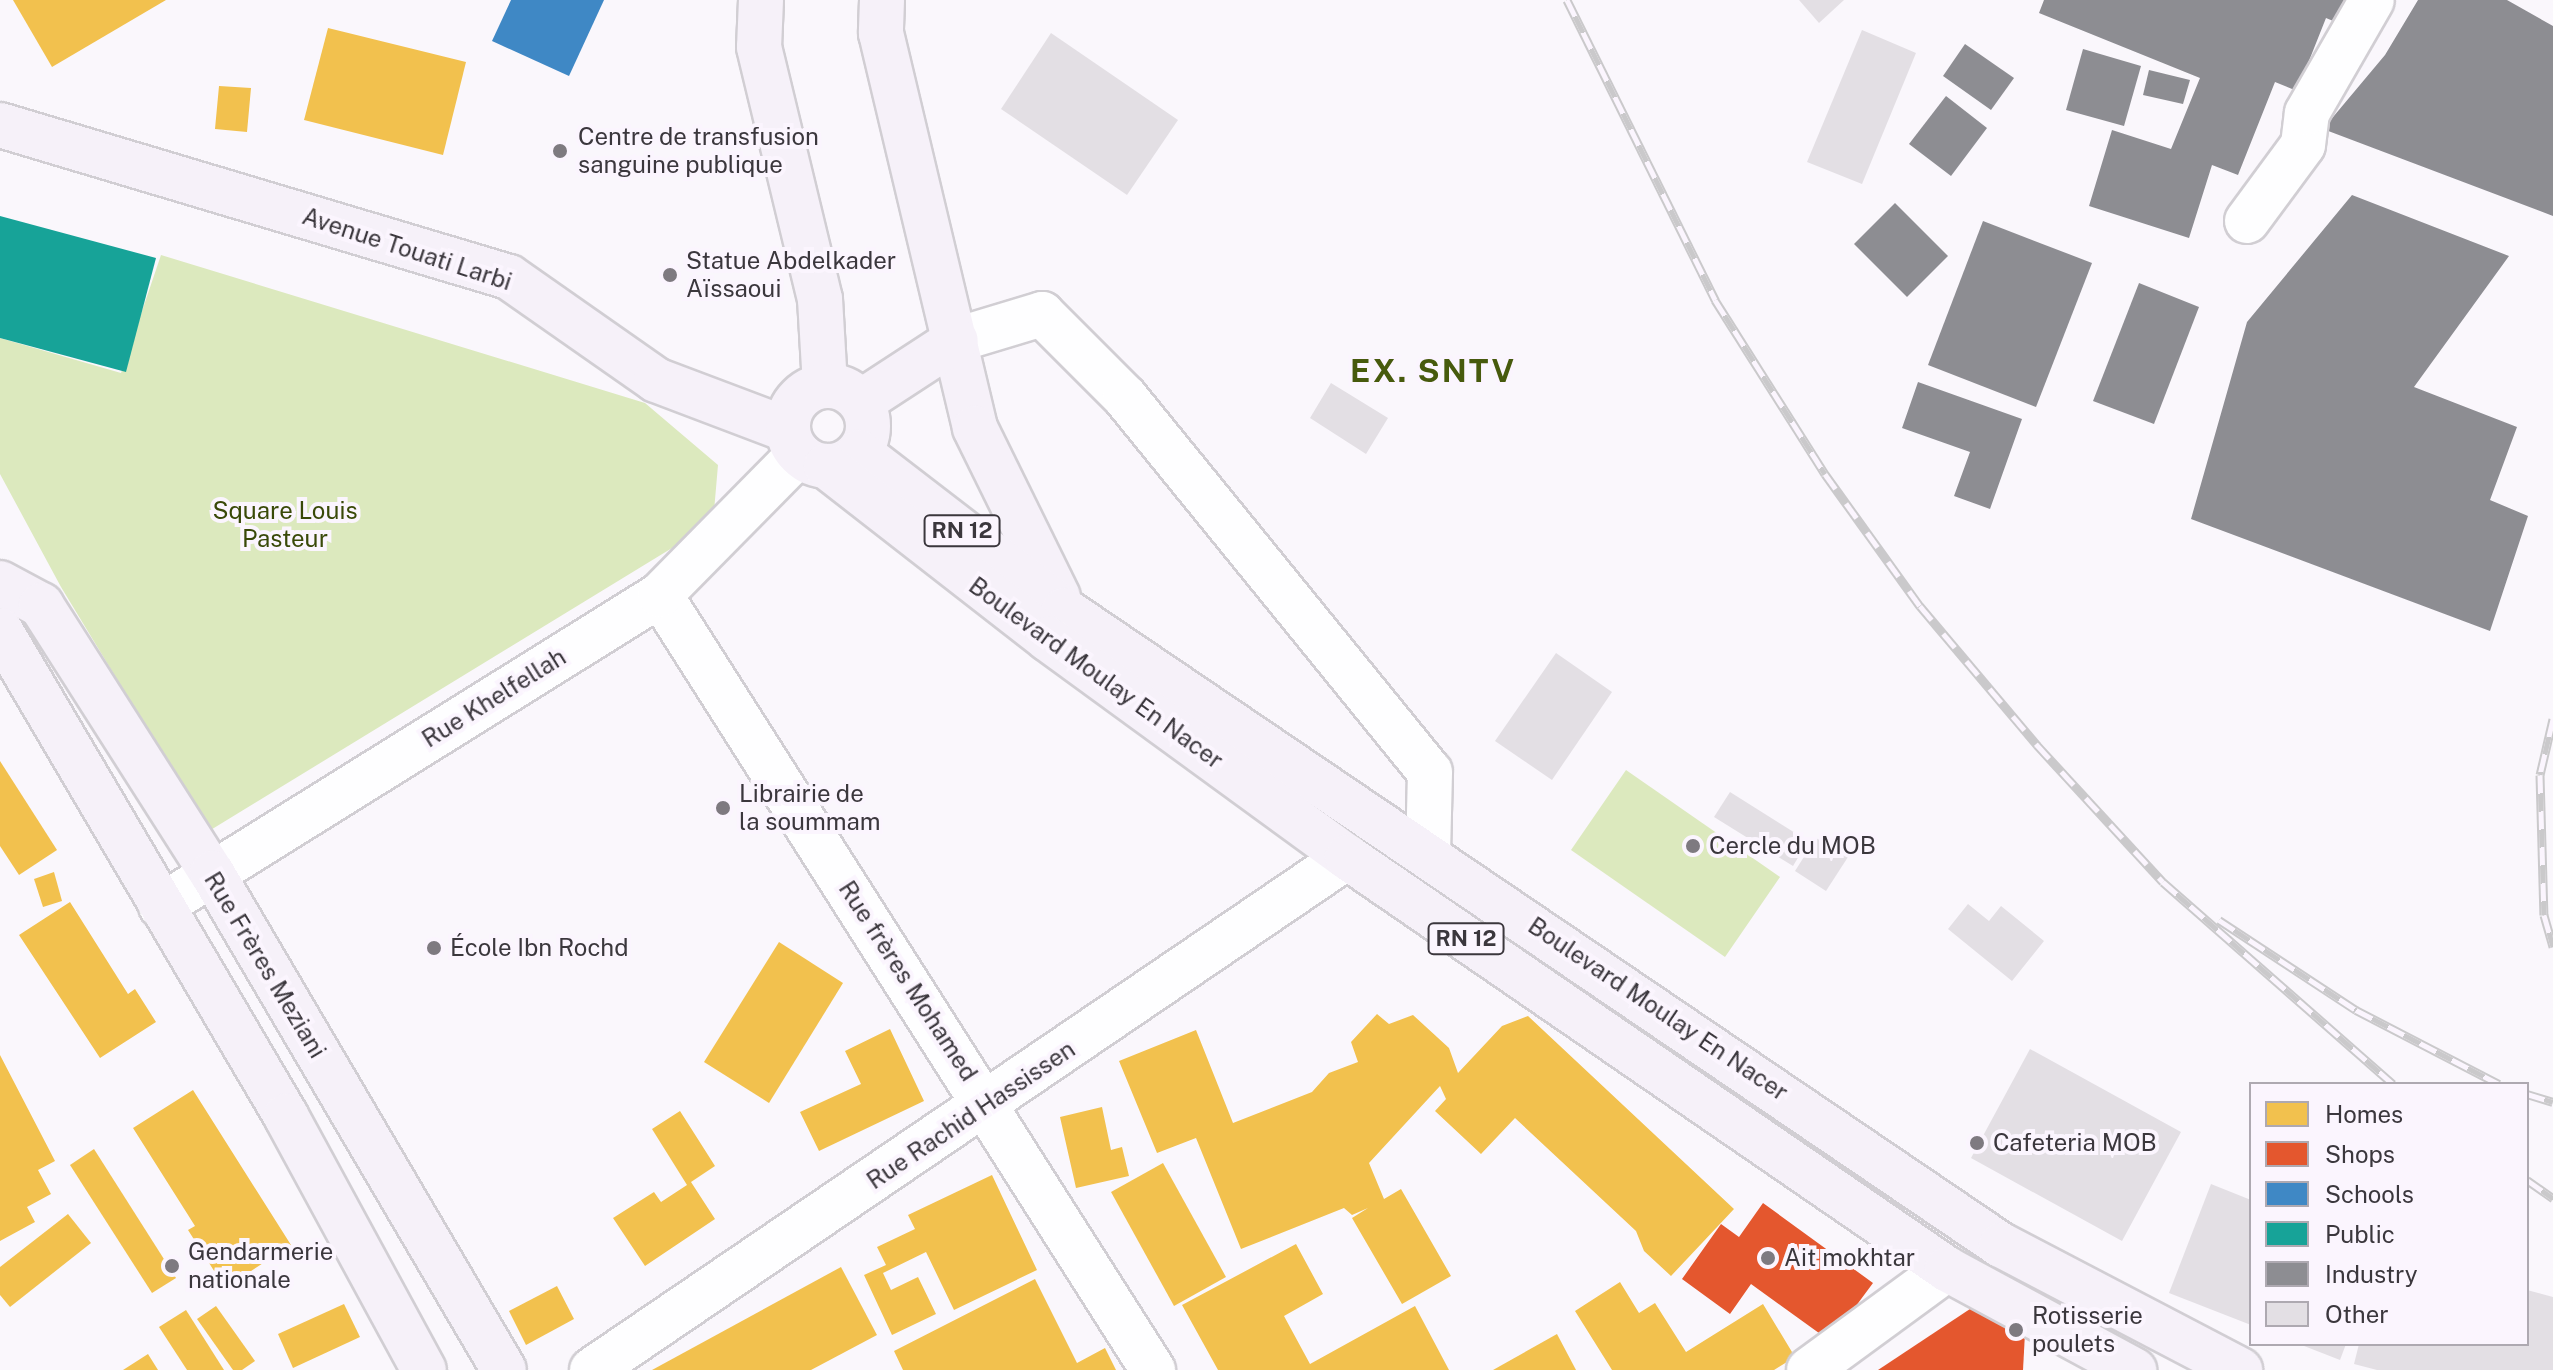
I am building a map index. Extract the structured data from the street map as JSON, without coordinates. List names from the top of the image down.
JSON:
{
  "streets": {
    "main road": [
      "Avenue Touati Larbi",
      "RN 12",
      "Boulevard Moulay En Nacer",
      "Rue Frères Meziani"
    ],
    "street": ["Rue Khelfellah", "Rue frères Mohamed", "Rue Rachid Hassissen"]
  },
  "crossings": [
    ["Avenue Touati Larbi", "Boulevard Moulay En Nacer"],
    ["Avenue Touati Larbi", "Rue Khelfellah"],
    ["Boulevard Moulay En Nacer", "Rue Khelfellah"],
    ["Boulevard Moulay En Nacer", "Rue Rachid Hassissen"],
    ["Rue Khelfellah", "Rue Frères Meziani"],
    ["Rue Khelfellah", "Rue frères Mohamed"],
    ["Rue frères Mohamed", "Rue Rachid Hassissen"]
  ],
  "districts": ["EX. SNTV"],
  "parks": ["Square Louis Pasteur"],
  "places": [
    "Centre de transfusion sanguine publique",
    "Statue Abdelkader Aïssaoui",
    "Librairie de la soummam",
    "Cercle du MOB",
    "École Ibn Rochd",
    "Cafeteria MOB",
    "Ait mokhtar",
    "Gendarmerie nationale",
    "Rotisserie poulets"
  ],
  "legend": [
    "Homes",
    "Shops",
    "Schools",
    "Public",
    "Industry",
    "Other"
  ]
}
